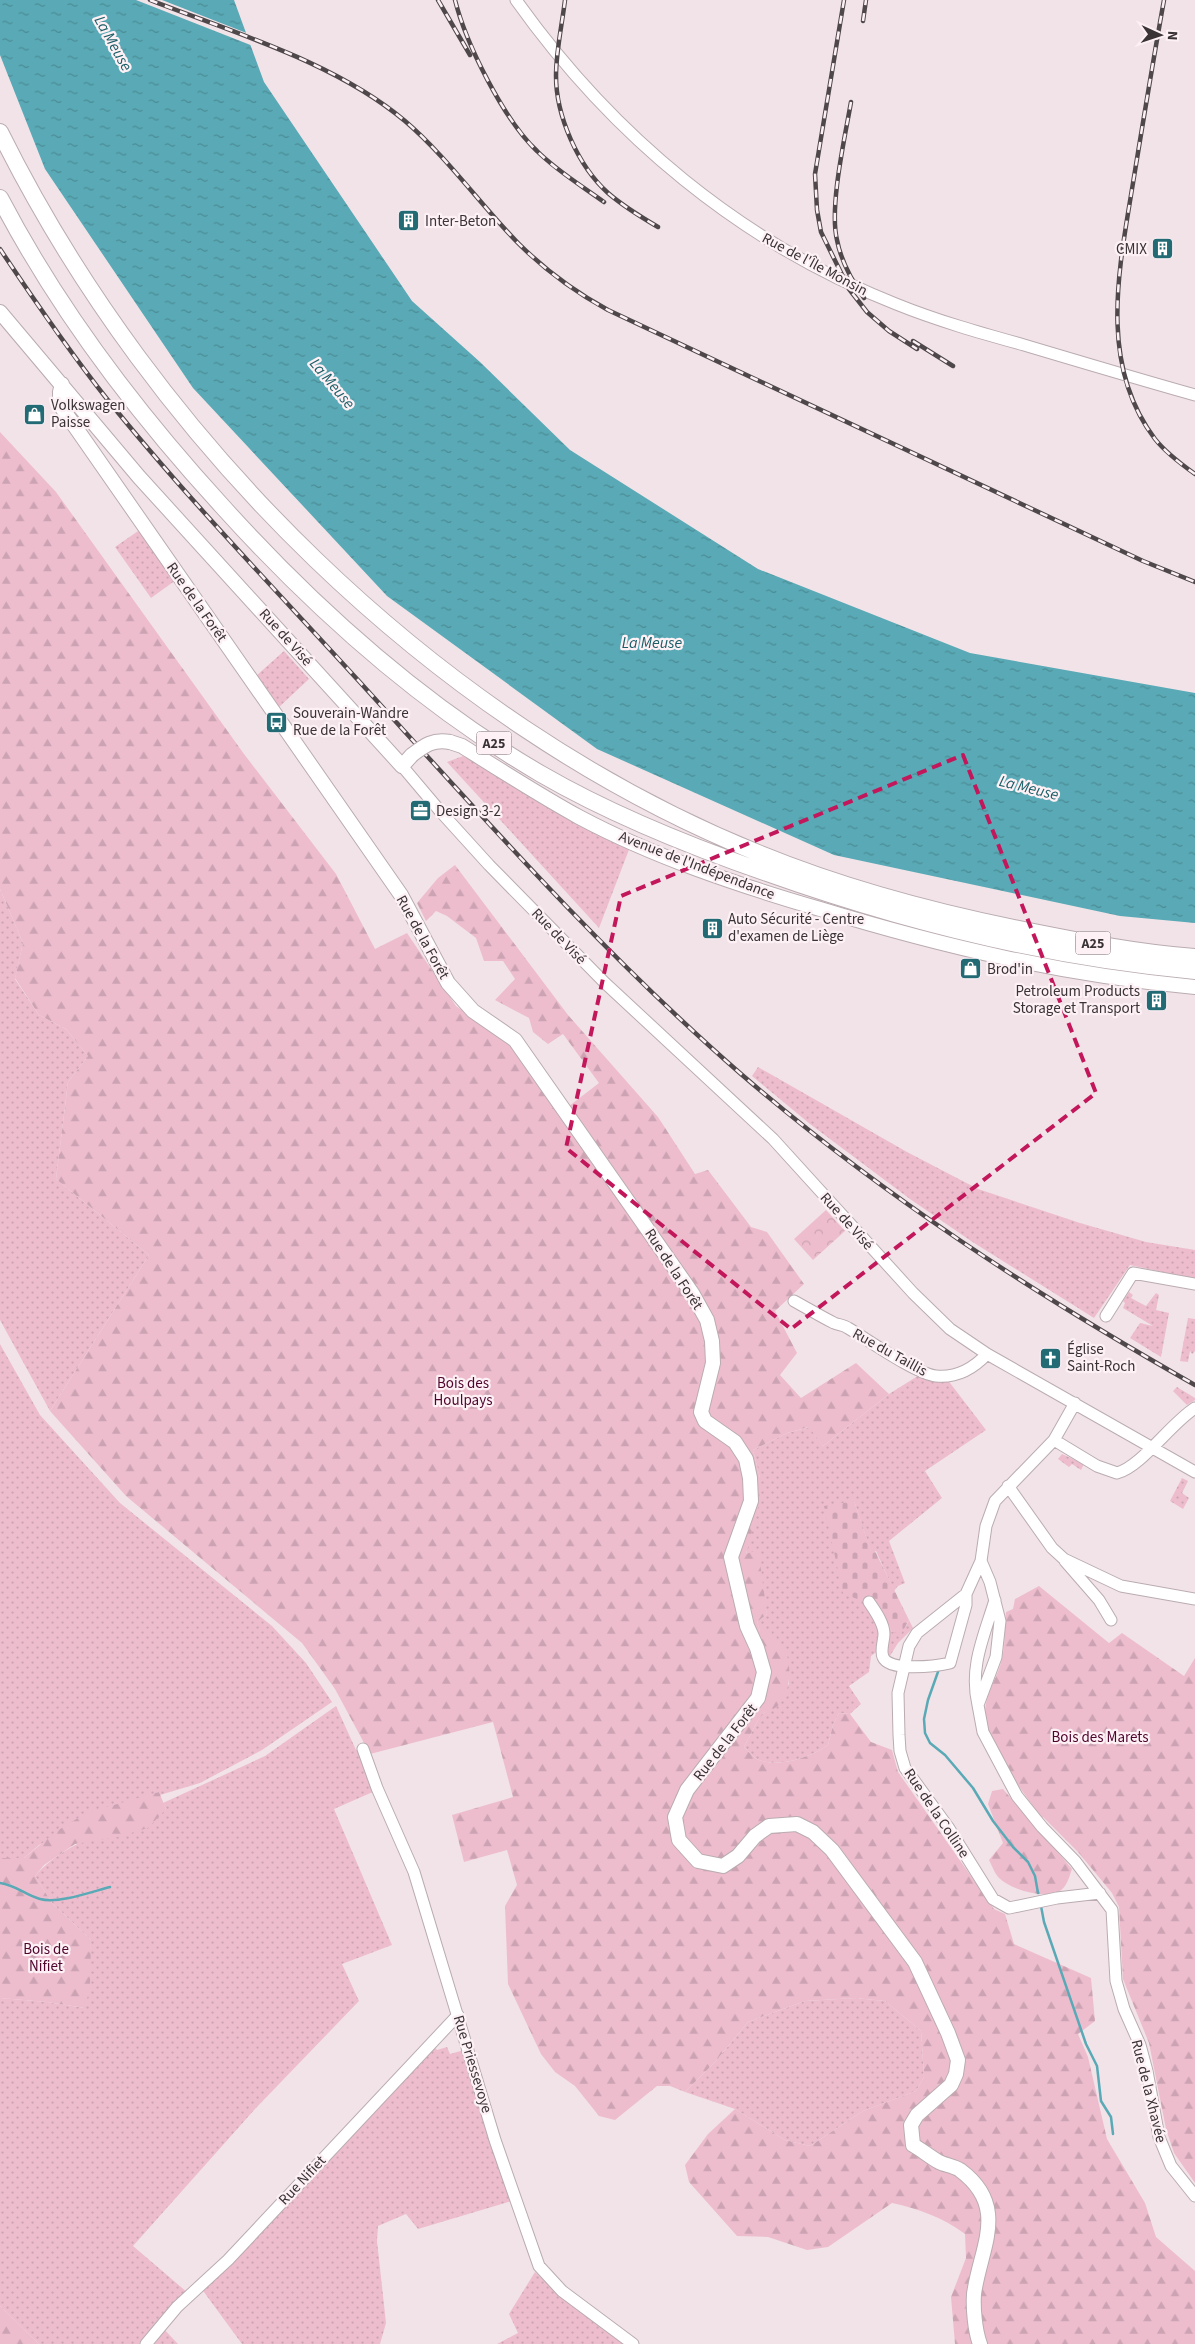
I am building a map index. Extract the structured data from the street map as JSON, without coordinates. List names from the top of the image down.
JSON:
{
  "streets": {
    "highway": ["A25"],
    "main road": ["Rue de la Forêt", "Rue de Visé", "Avenue de l'Indépendance"],
    "street": [
      "Rue de l'Île Monsin",
      "Rue du Taillis",
      "Rue de la Colline",
      "Rue Priessevoye",
      "Rue de la Xhavée",
      "Rue Nifiet"
    ]
  },
  "crossings": [
    ["Rue de la Forêt", "Rue de Visé"],
    ["Rue de Visé", "Avenue de l'Indépendance"],
    ["Rue de Visé", "Rue du Taillis"],
    ["Rue de Visé", "Rue de la Colline"],
    ["Rue de la Colline", "Rue de la Xhavée"],
    ["Rue Priessevoye", "Rue Nifiet"]
  ],
  "water": ["La Meuse"],
  "parks": ["Bois des Houlpays", "Bois des Marets", "Bois de Nifiet"],
  "places": {
    "building": [
      "Inter-Beton",
      "CMIX",
      "Auto Sécurité - Centre d'examen de Liège",
      "Petroleum Products Storage et Transport"
    ],
    "shop": ["Volkswagen Paisse", "Brod'in"],
    "bus stop": ["Souverain-Wandre Rue de la Forêt"],
    "office": ["Design 3-2"],
    "church": ["Église Saint-Roch"]
  },
  "north": "right"
}
